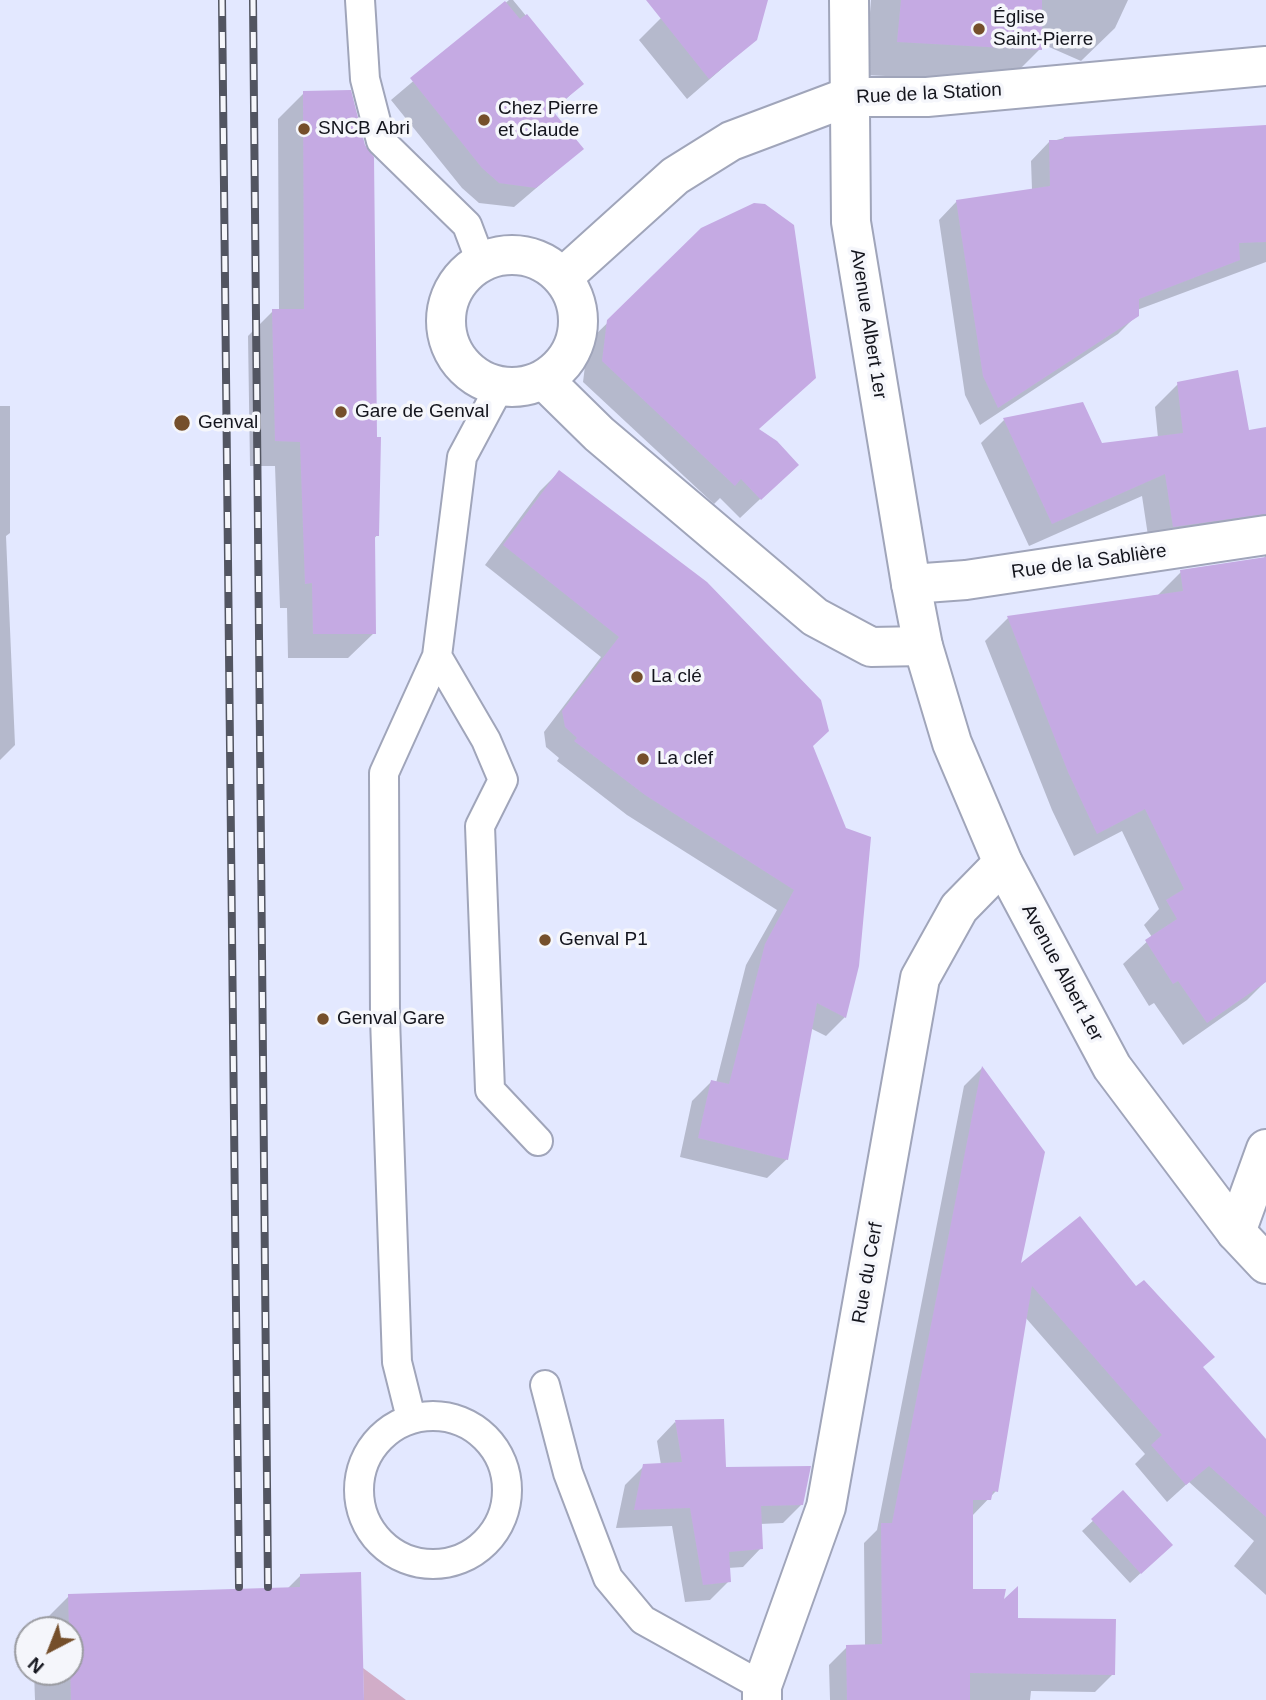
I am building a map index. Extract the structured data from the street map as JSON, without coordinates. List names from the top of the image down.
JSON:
{
  "streets": {
    "street": [
      "Rue de la Station",
      "Avenue Albert 1er",
      "Rue de la Sablière",
      "Rue du Cerf"
    ]
  },
  "crossings": [
    ["Rue de la Station", "Avenue Albert 1er"],
    ["Avenue Albert 1er", "Rue de la Sablière"],
    ["Avenue Albert 1er", "Rue du Cerf"]
  ],
  "places": [
    "Église Saint-Pierre",
    "Chez Pierre et Claude",
    "SNCB Abri",
    "Gare de Genval",
    "Genval",
    "La clé",
    "La clef",
    "Genval P1",
    "Genval Gare"
  ],
  "north": "bottom left"
}
